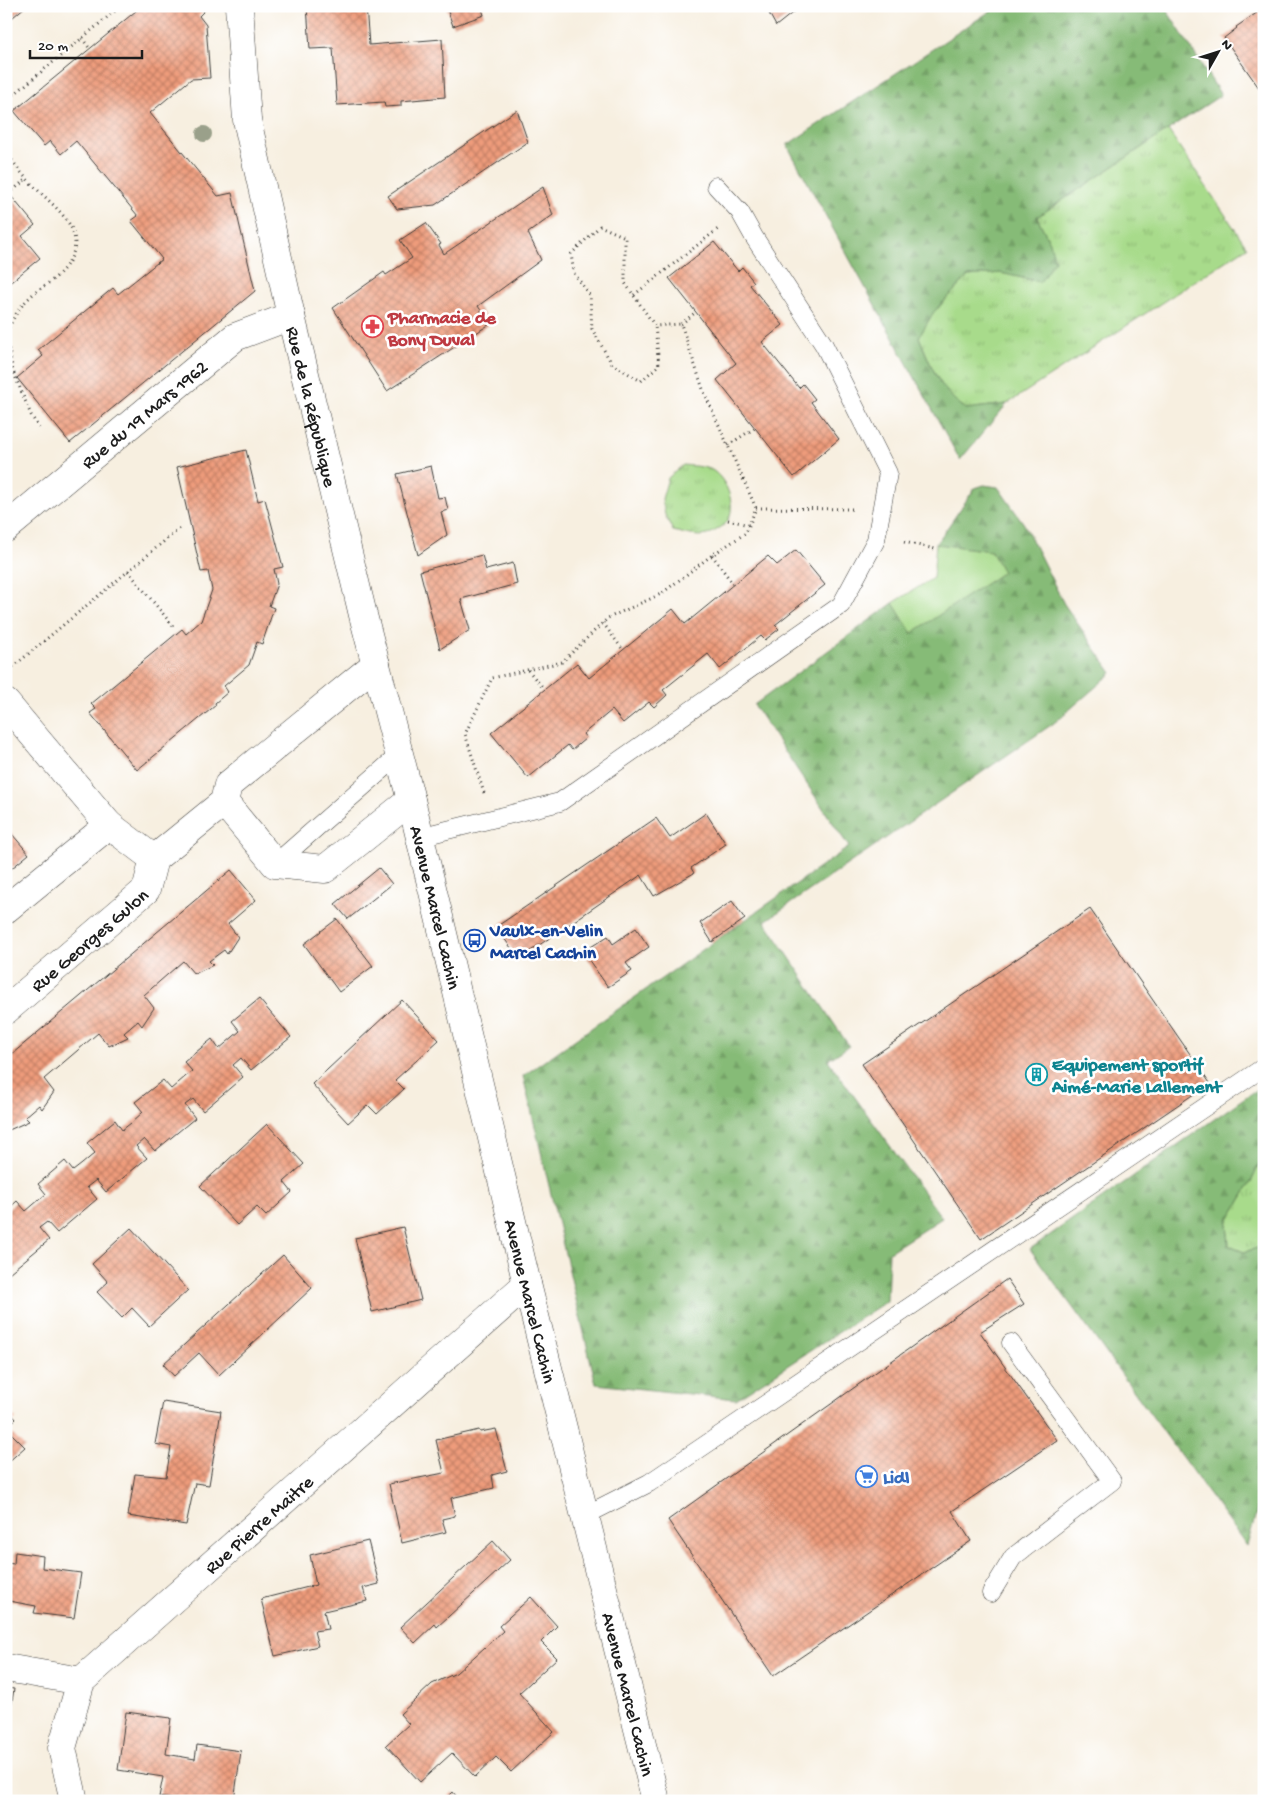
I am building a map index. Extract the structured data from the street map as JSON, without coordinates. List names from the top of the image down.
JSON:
{
  "streets": {
    "street": [
      "Rue de la République",
      "Rue du 19 Mars 1962",
      "Avenue Marcel Cachin",
      "Rue Georges Gulon",
      "Rue Pierre Maitre"
    ]
  },
  "crossings": [
    ["Rue de la République", "Rue du 19 Mars 1962"],
    ["Rue de la République", "Avenue Marcel Cachin"],
    ["Avenue Marcel Cachin", "Rue Pierre Maitre"]
  ],
  "places": {
    "pharmacy": ["Pharmacie de Bony Duval"],
    "bus stop": ["Vaulx-en-Velin Marcel Cachin"],
    "building": ["Equipement sportif Aimé-Marie Lallement"],
    "supermarket": ["Lidl"]
  },
  "scale_bar": "20 m",
  "north": "top right"
}
